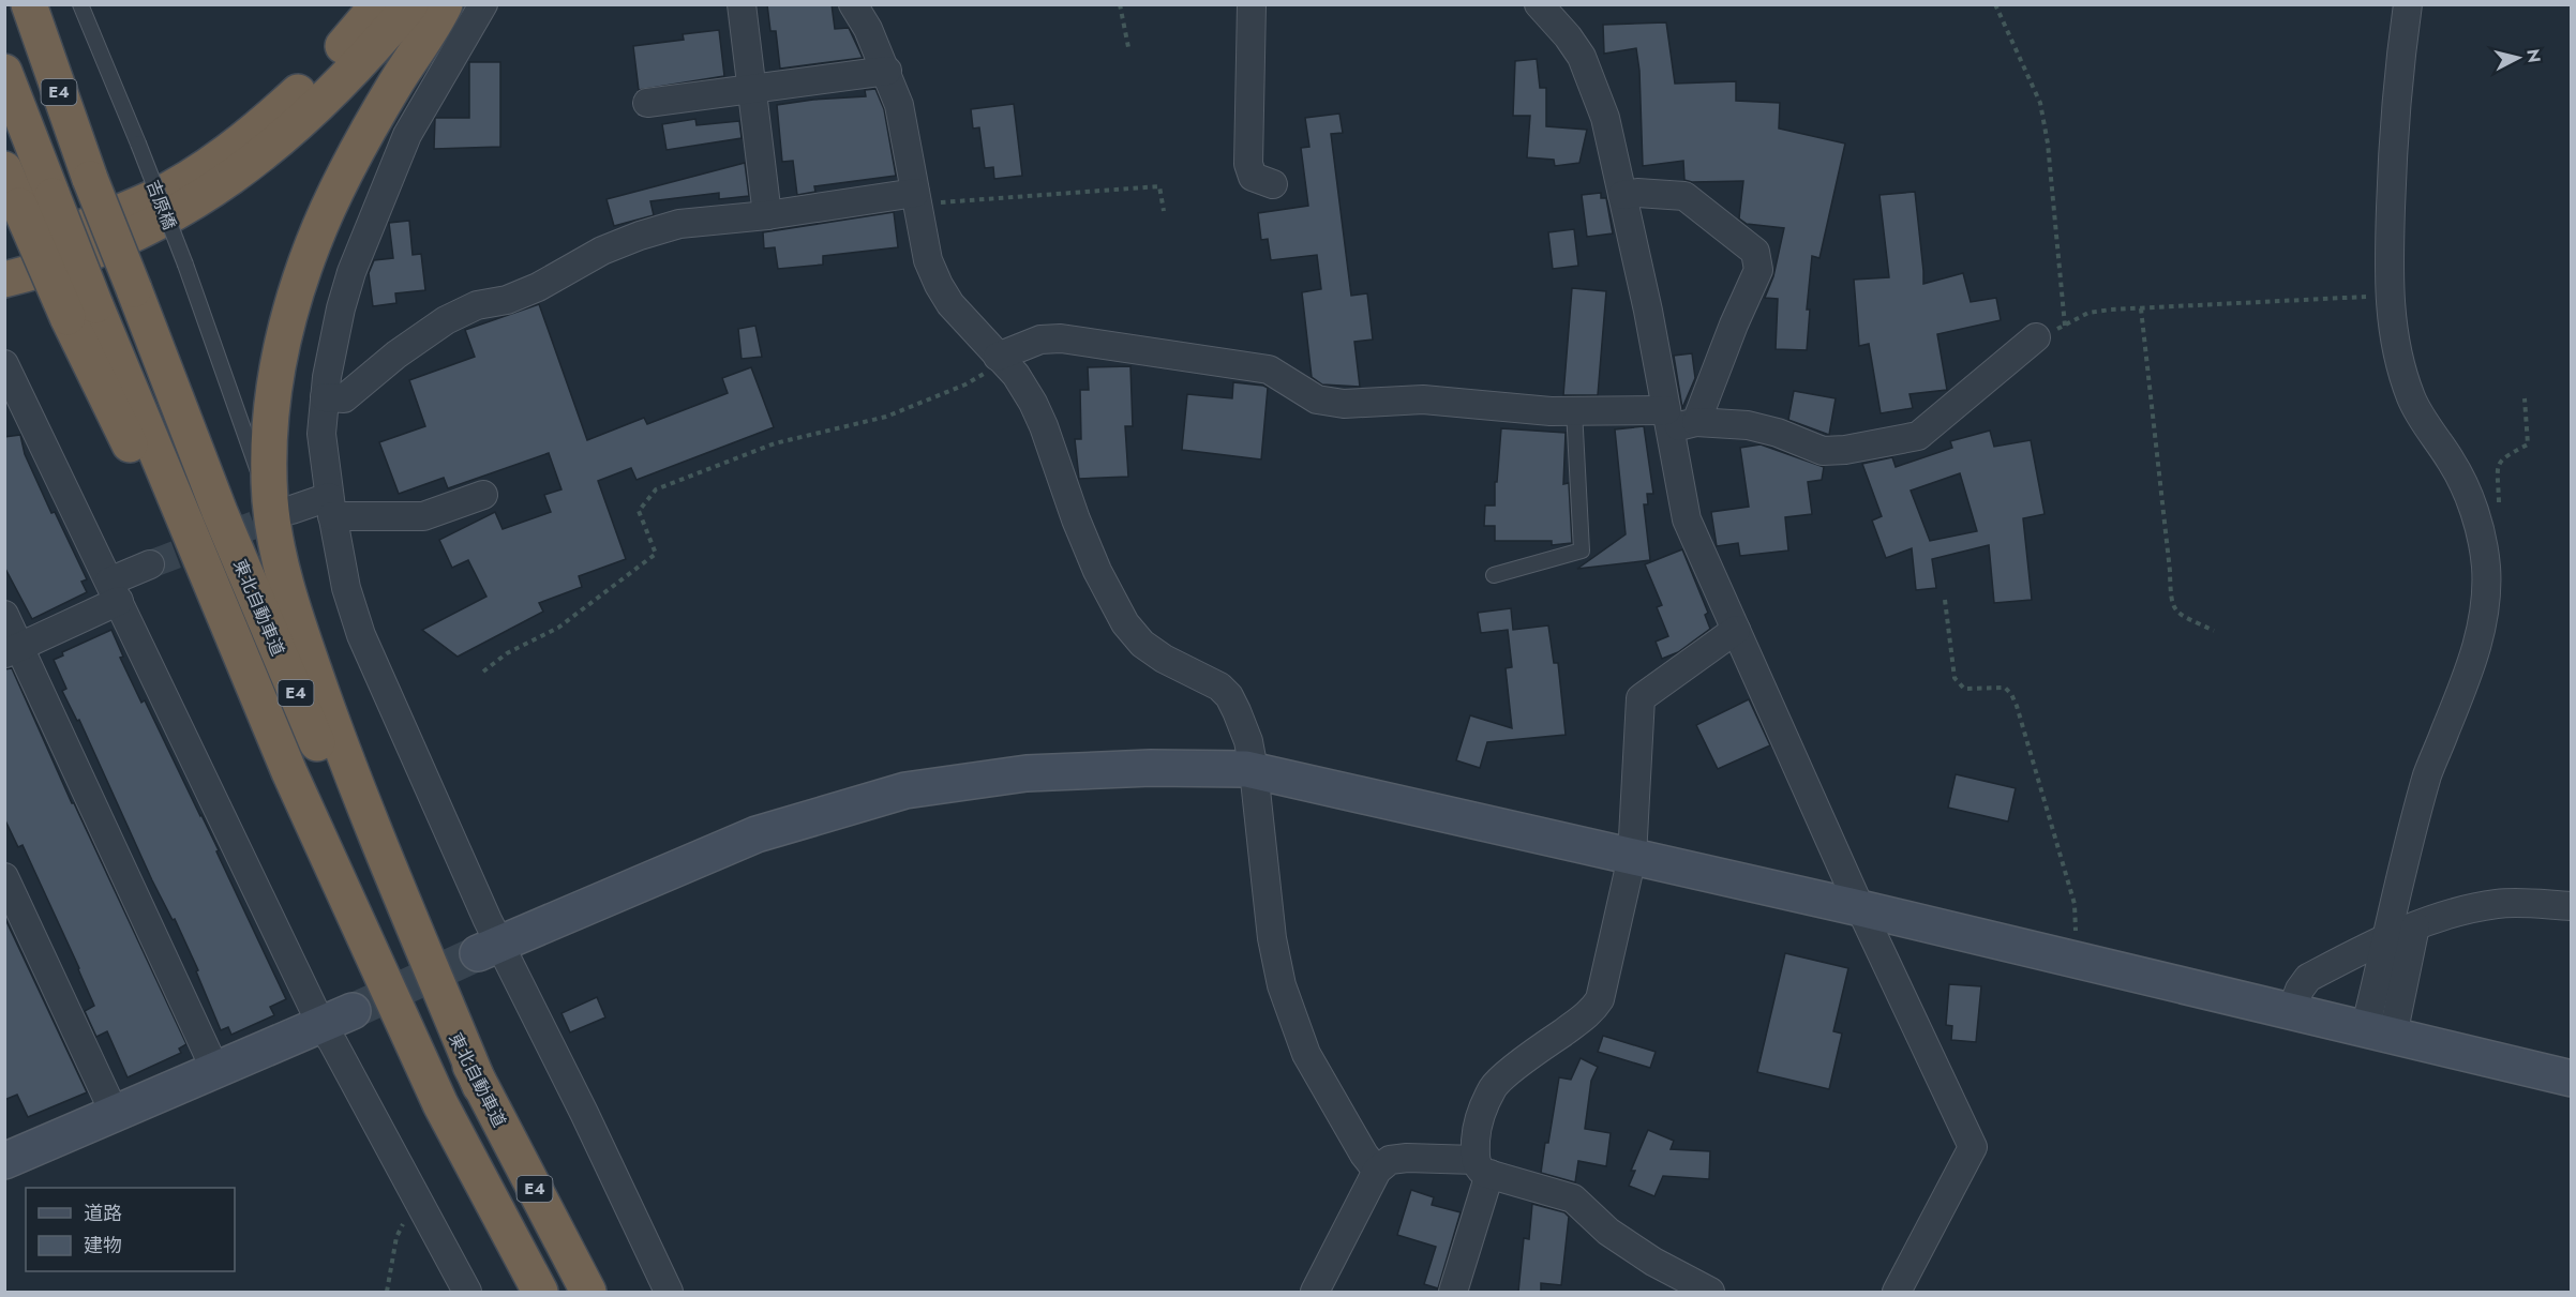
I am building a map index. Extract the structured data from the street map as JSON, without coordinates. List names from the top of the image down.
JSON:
{
  "streets": {
    "highway": ["E4", "東北自動車道"],
    "lane": ["吉原橋"]
  },
  "legend": ["道路", "建物"],
  "north": "right"
}
